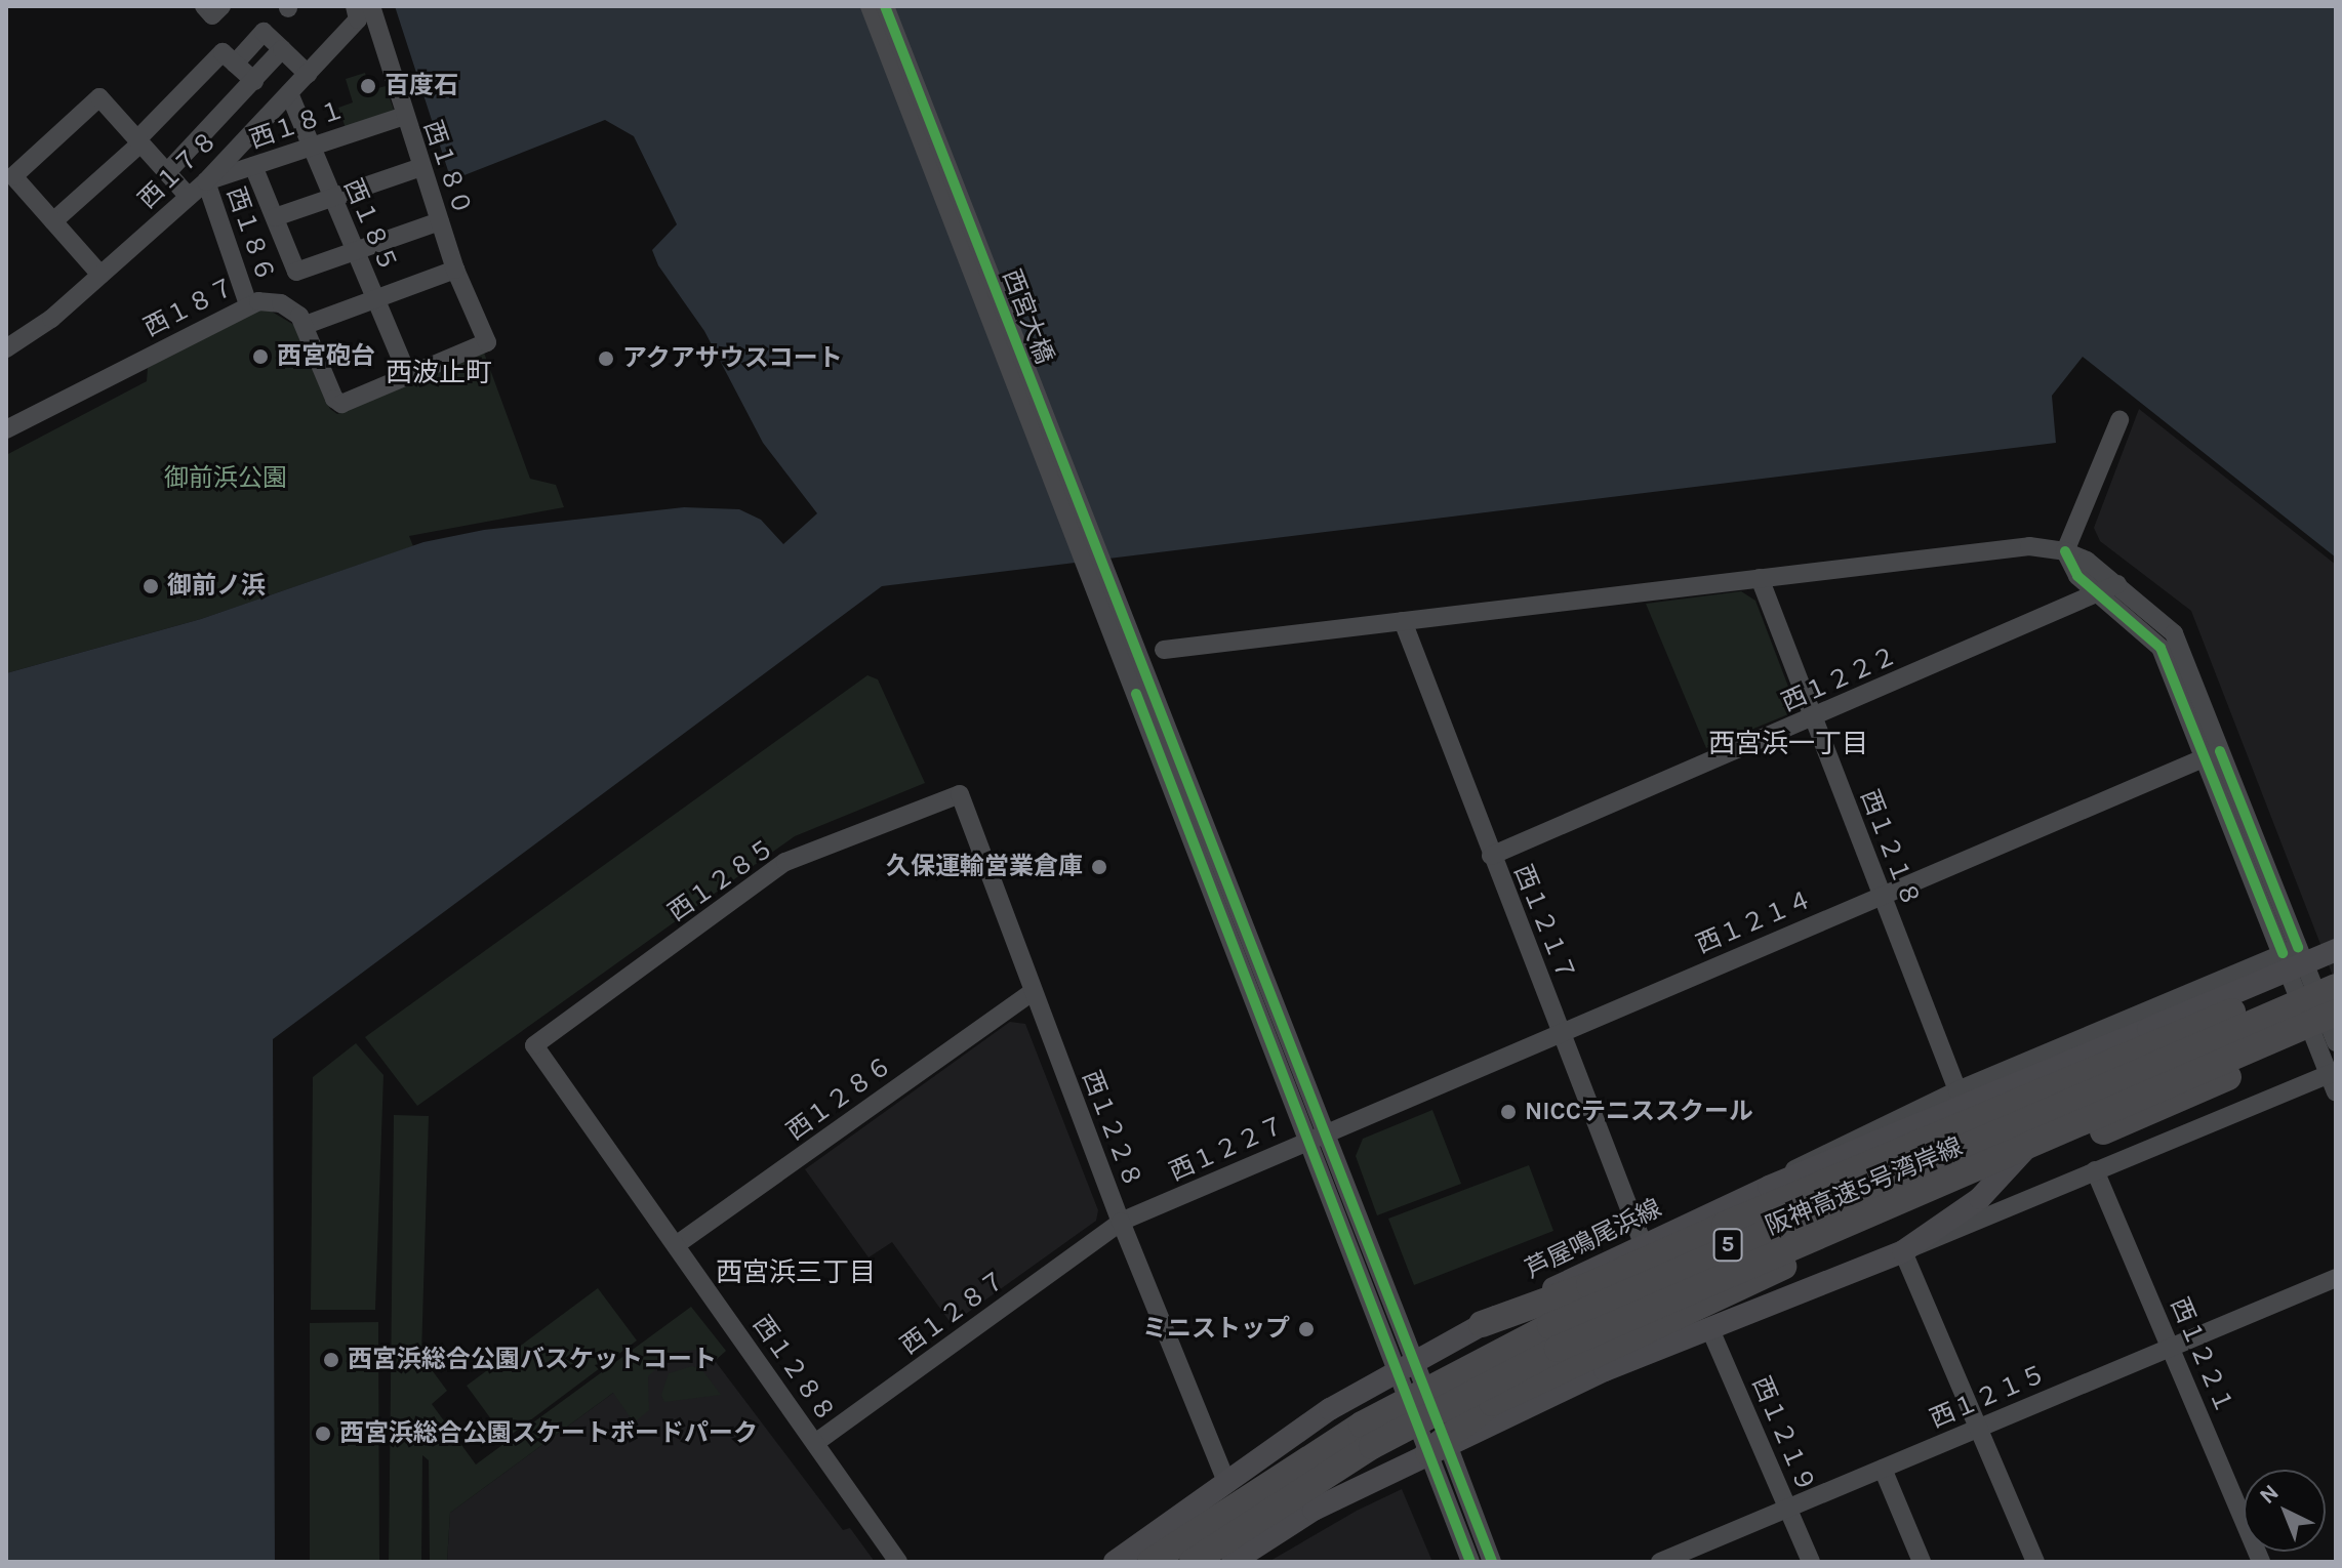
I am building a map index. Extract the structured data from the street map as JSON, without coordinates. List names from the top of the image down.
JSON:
{
  "streets": {
    "highway": ["阪神高速5号湾岸線", "5"],
    "main road": ["芦屋鳴尾浜線"],
    "street": [
      "西１８１",
      "西１８０",
      "西１７８",
      "西１８５",
      "西１８６",
      "西１８７",
      "西宮大橋",
      "西１２２２",
      "西１２１８",
      "西１２８５",
      "西１２１４",
      "西１２１７",
      "西１２８６",
      "西１２２８",
      "西１２２７",
      "西１２８７",
      "西１２２１",
      "西１２８８",
      "西１２１５",
      "西１２１９"
    ]
  },
  "crossings": [
    ["西１８１", "西１８０"],
    ["西１８１", "西１７８"],
    ["西１８１", "西１８５"],
    ["西１８１", "西１８６"],
    ["西１８０", "西１７８"],
    ["西１８０", "西１８５"],
    ["西１７８", "西１８５"],
    ["西１７８", "西１８６"],
    ["西１８６", "西１８７"],
    ["西１２２２", "西１２１８"],
    ["西１２２２", "西１２１７"],
    ["西１２１８", "西１２１４"],
    ["西１２８５", "西１２２８"],
    ["西１２８５", "西１２８８"],
    ["西１２１４", "西１２１７"],
    ["西１２１４", "西１２２７"],
    ["西１２１７", "芦屋鳴尾浜線"],
    ["西１２８６", "西１２２８"],
    ["西１２８６", "西１２８８"],
    ["西１２２８", "西１２２７"],
    ["西１２２８", "芦屋鳴尾浜線"],
    ["西１２２８", "西１２８７"],
    ["西１２２７", "西１２８７"],
    ["芦屋鳴尾浜線", "5"],
    ["芦屋鳴尾浜線", "西１２１９"],
    ["西１２８７", "西１２８８"],
    ["西１２２１", "西１２１５"],
    ["西１２１５", "西１２１９"]
  ],
  "districts": ["西波止町", "西宮浜一丁目", "西宮浜三丁目"],
  "parks": ["御前浜公園"],
  "places": [
    "百度石",
    "西宮砲台",
    "アクアサウスコート",
    "御前ノ浜",
    "久保運輸営業倉庫",
    "NICCテニススクール",
    "ミニストップ",
    "西宮浜総合公園バスケットコート",
    "西宮浜総合公園スケートボードパーク"
  ],
  "north": "top left"
}
